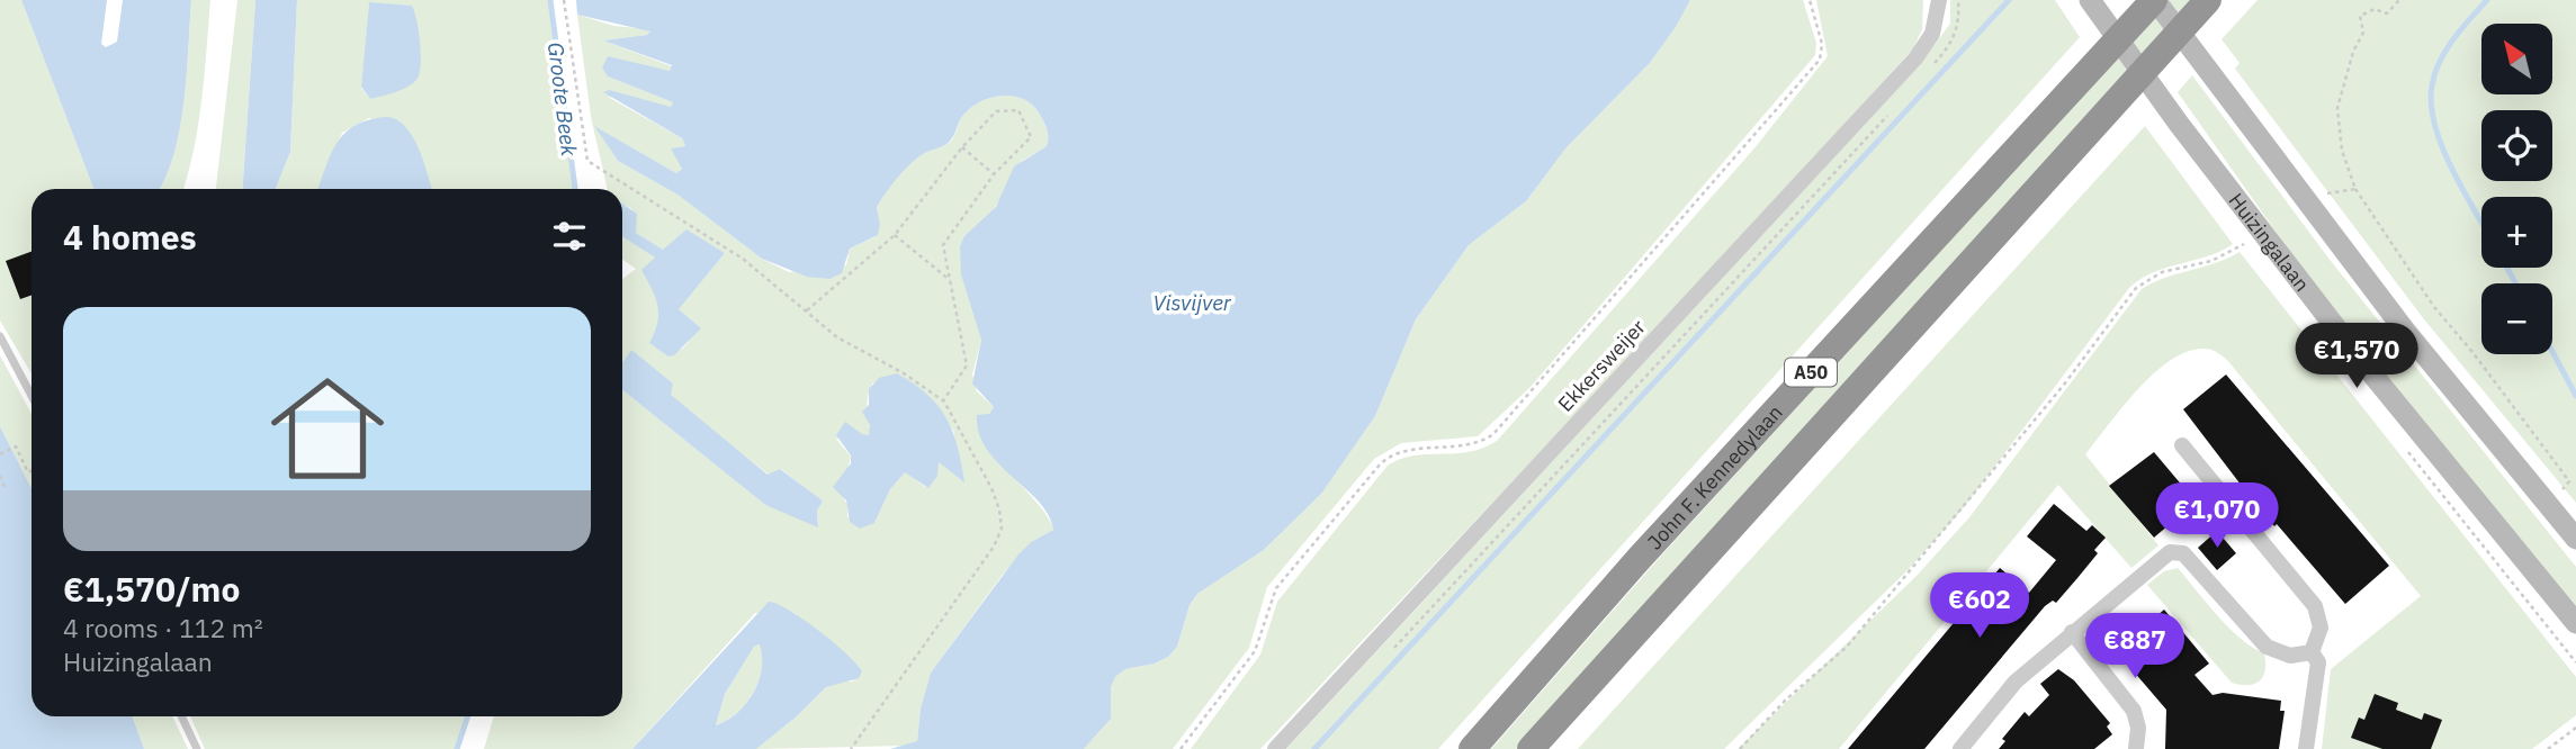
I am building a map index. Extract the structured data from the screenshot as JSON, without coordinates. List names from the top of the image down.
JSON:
{
  "streets": {
    "highway": ["A50", "John F. Kennedylaan"],
    "main road": ["Huizingalaan"],
    "street": ["Ekkersweijer"]
  },
  "water": ["Groote Beek", "Visvijver"],
  "north": "top left",
  "page": {
    "map_buttons": ["+", "−"],
    "heading": "4 homes",
    "list": [
      {
        "name": "€1,570/mo",
        "note": "4 rooms · 112 m² · Huizingalaan"
      }
    ],
    "price": [
      "€1,570",
      "€1,070",
      "€602",
      "€887"
    ]
  }
}
